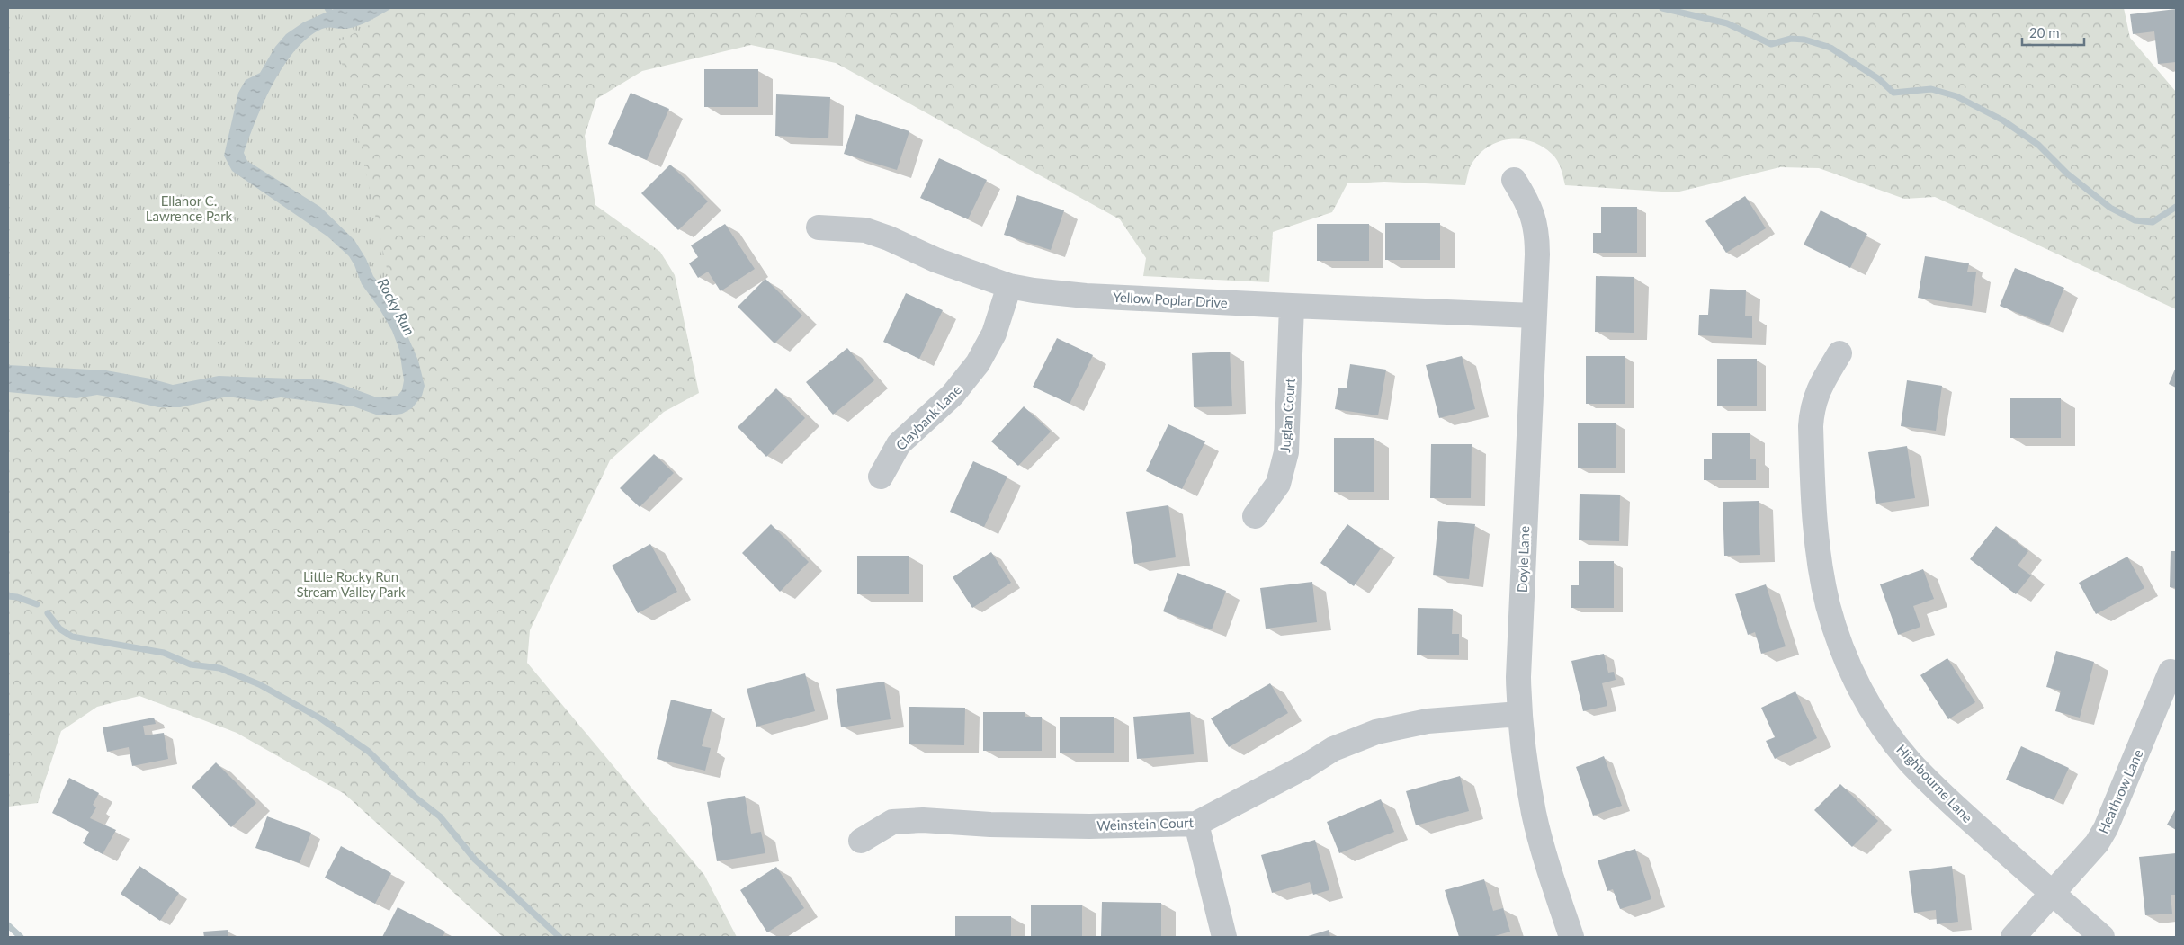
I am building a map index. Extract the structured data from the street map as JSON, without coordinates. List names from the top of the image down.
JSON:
{
  "streets": {
    "street": [
      "Yellow Poplar Drive",
      "Juglan Court",
      "Claybank Lane",
      "Doyle Lane",
      "Highbourne Lane",
      "Heathrow Lane",
      "Weinstein Court"
    ]
  },
  "crossings": [
    ["Yellow Poplar Drive", "Juglan Court"],
    ["Yellow Poplar Drive", "Claybank Lane"],
    ["Yellow Poplar Drive", "Doyle Lane"],
    ["Doyle Lane", "Weinstein Court"],
    ["Highbourne Lane", "Heathrow Lane"]
  ],
  "water": ["Rocky Run"],
  "parks": ["Ellanor C. Lawrence Park", "Little Rocky Run Stream Valley Park"],
  "scale_bar": "20 m"
}
